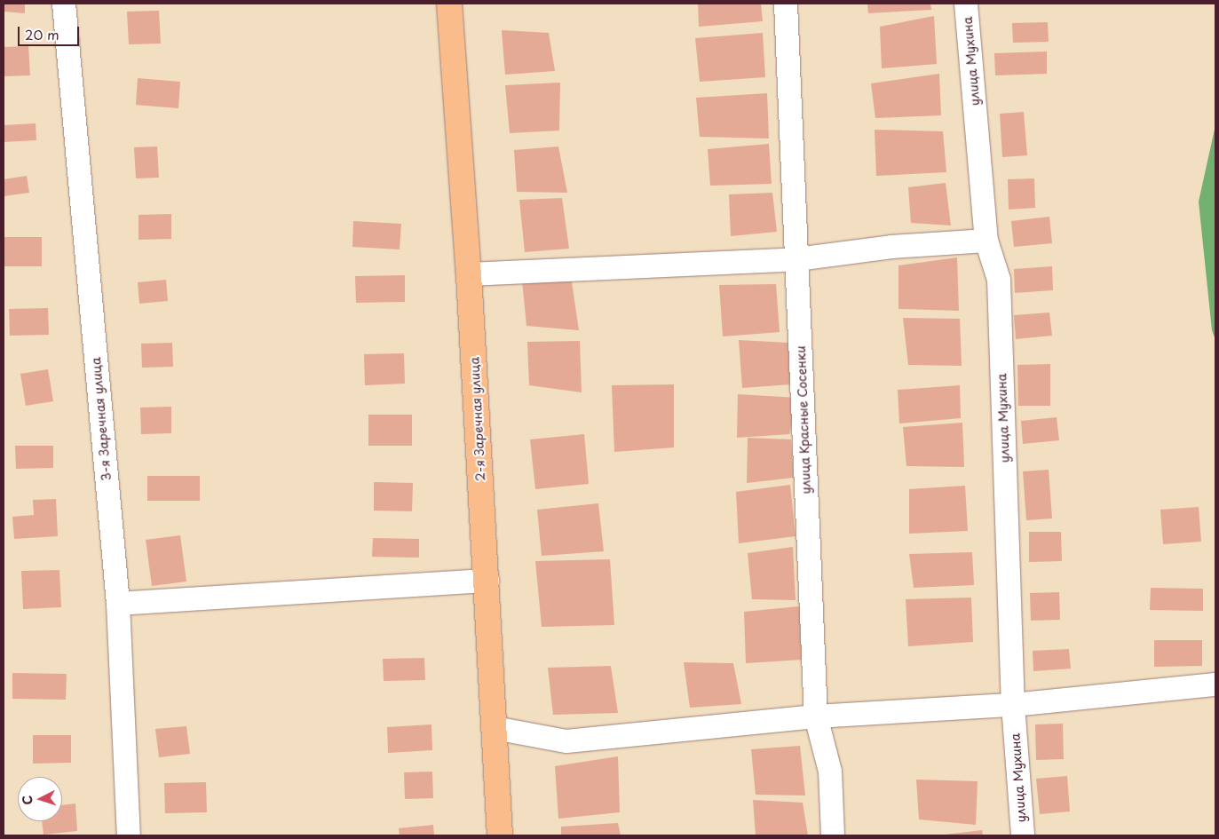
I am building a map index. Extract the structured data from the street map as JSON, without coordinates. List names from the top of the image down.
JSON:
{
  "streets": {
    "main road": ["2-я Заречная улица"],
    "street": ["улица Мухина", "3-я Заречная улица", "улица Красные Сосенки"]
  },
  "scale_bar": "20 m",
  "north": "left"
}
